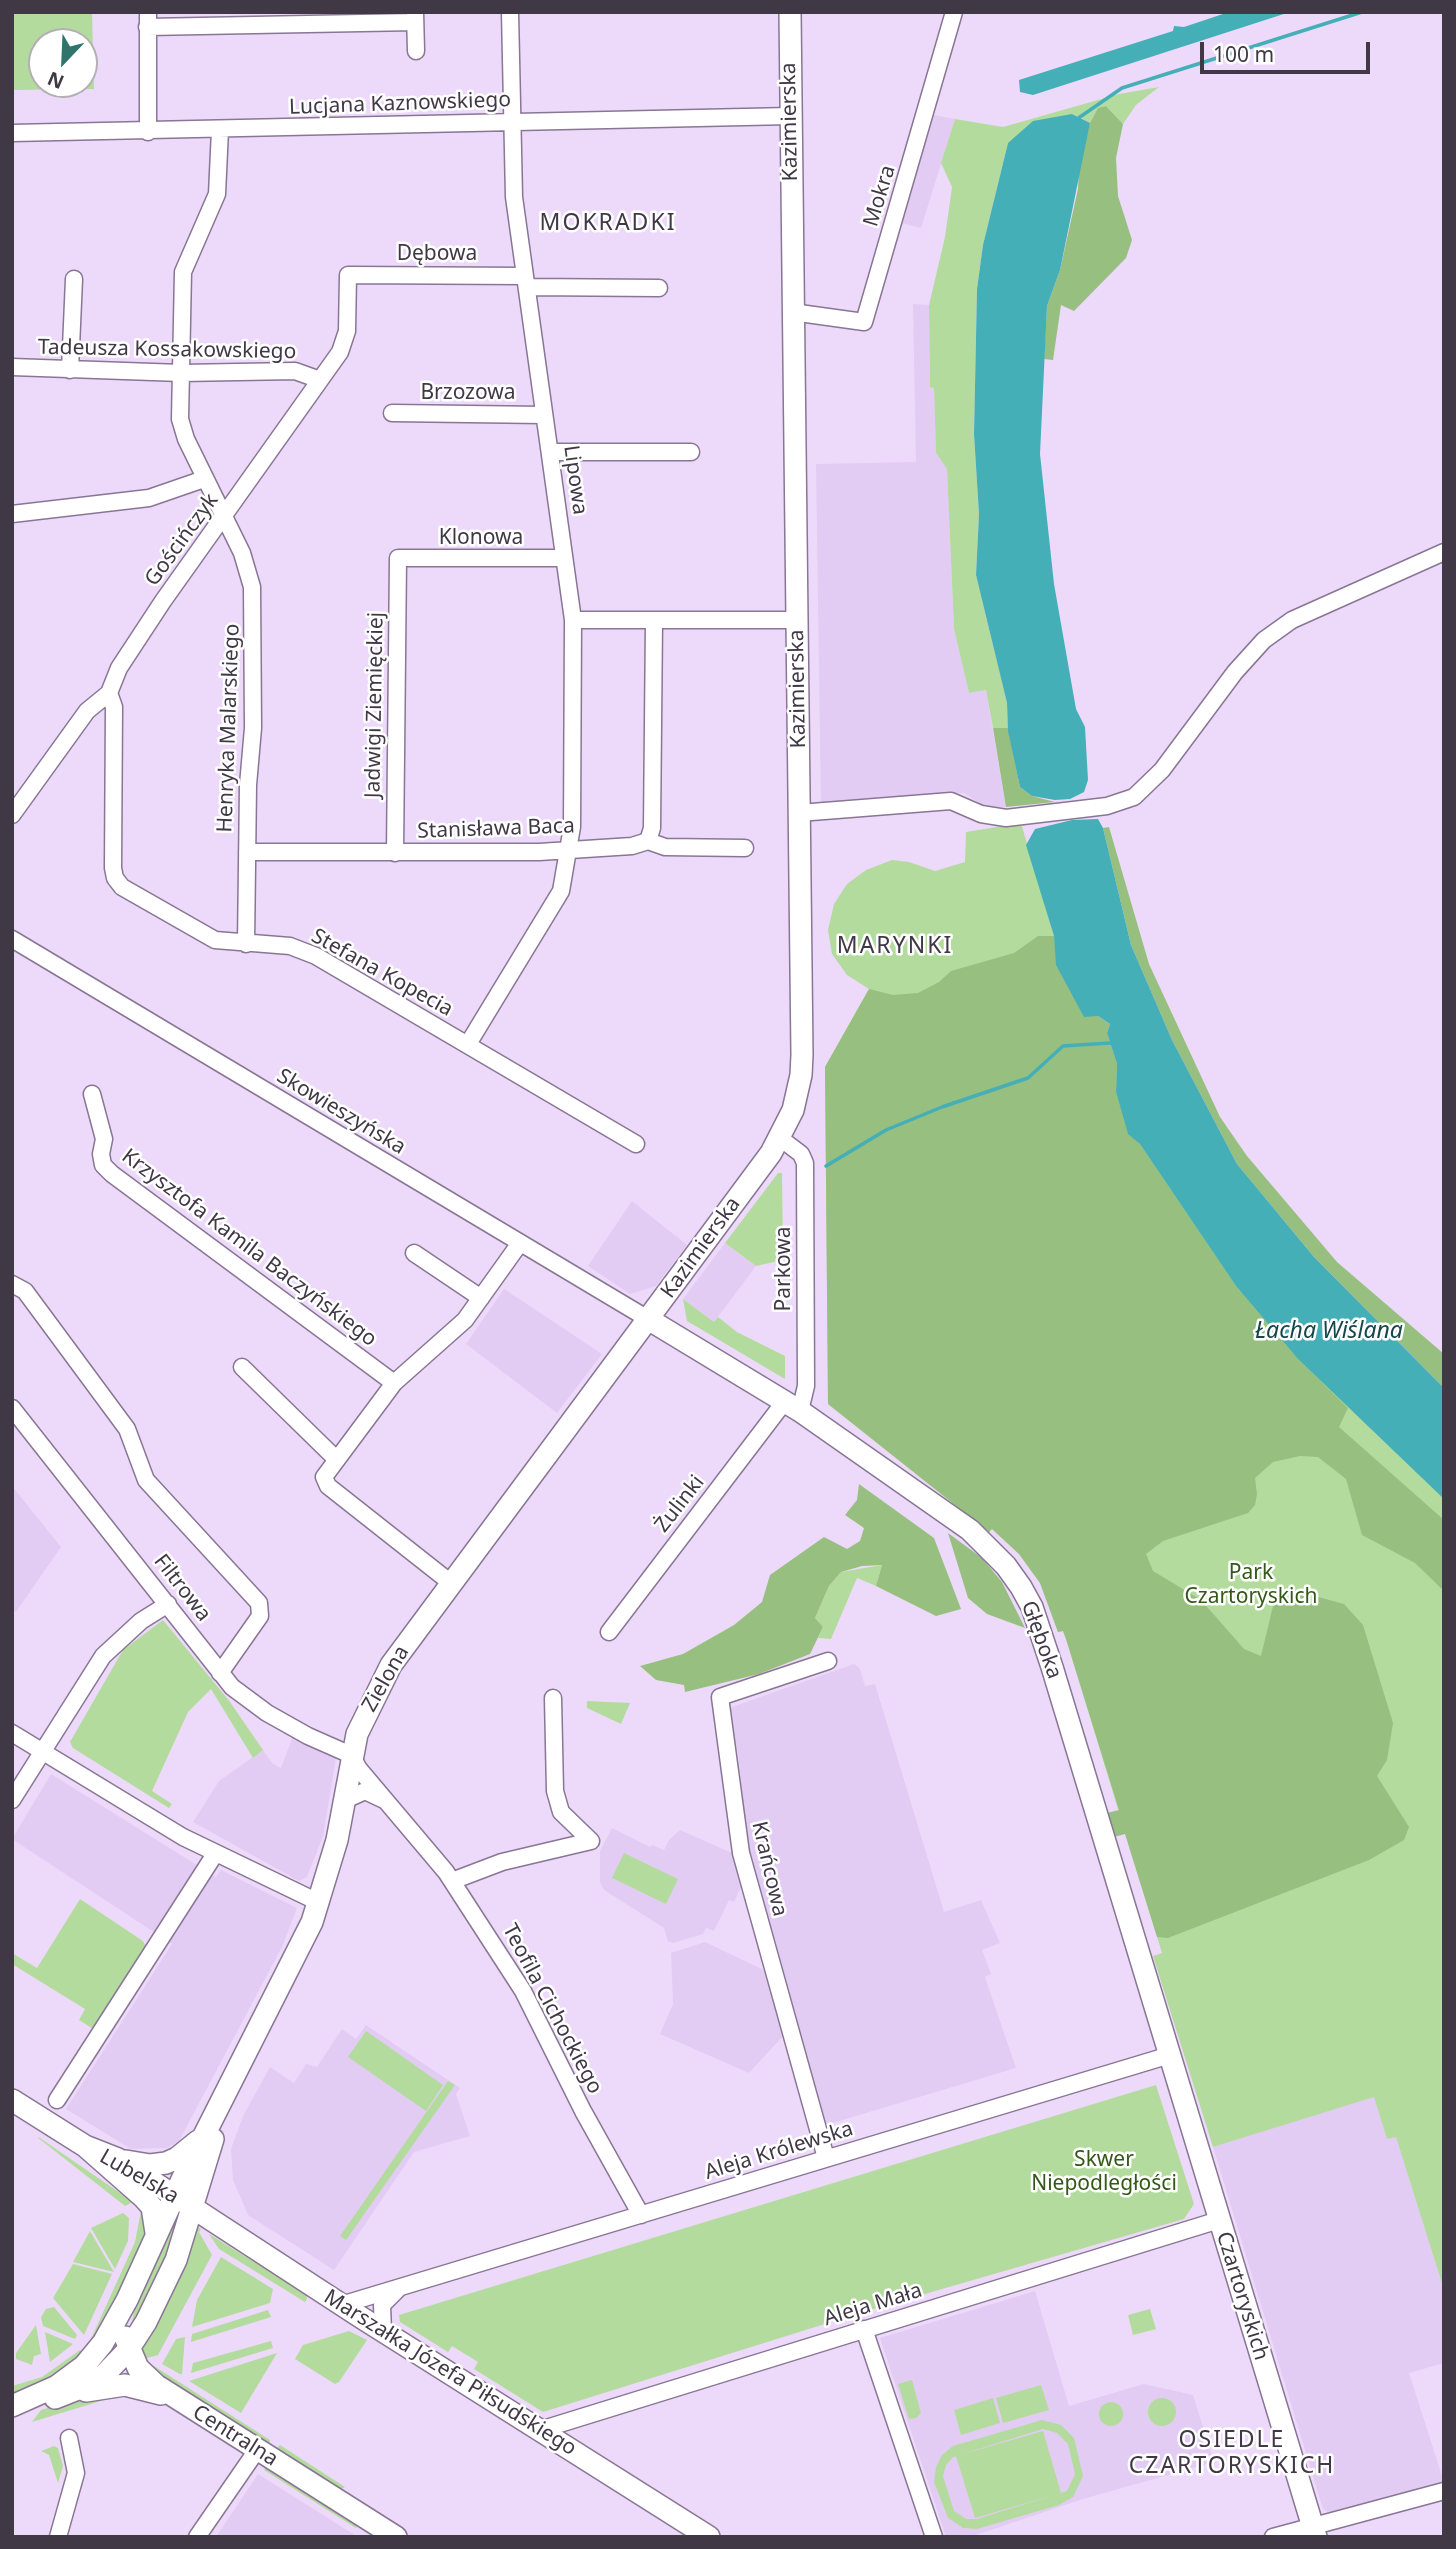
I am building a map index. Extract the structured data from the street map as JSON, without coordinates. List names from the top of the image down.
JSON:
{
  "streets": {
    "main road": [
      "Kazimierska",
      "Głęboka",
      "Zielona",
      "Lubelska",
      "Czartoryskich",
      "Marszałka Józefa Piłsudskiego",
      "Centralna"
    ],
    "street": [
      "Lucjana Kaznowskiego",
      "Mokra",
      "Dębowa",
      "Tadeusza Kossakowskiego",
      "Brzozowa",
      "Lipowa",
      "Klonowa",
      "Gościńczyk",
      "Jadwigi Ziemięckiej",
      "Henryka Malarskiego",
      "Stanisława Baca",
      "Stefana Kopecia",
      "Skowieszyńska",
      "Krzysztofa Kamila Baczyńskiego",
      "Parkowa",
      "Żulinki",
      "Filtrowa",
      "Krańcowa",
      "Teofila Cichockiego",
      "Aleja Królewska",
      "Aleja Mała"
    ]
  },
  "crossings": [
    ["Lucjana Kaznowskiego", "Kazimierska"],
    ["Lucjana Kaznowskiego", "Lipowa"],
    ["Lucjana Kaznowskiego", "Henryka Malarskiego"],
    ["Kazimierska", "Mokra"],
    ["Kazimierska", "Skowieszyńska"],
    ["Kazimierska", "Parkowa"],
    ["Kazimierska", "Głęboka"],
    ["Kazimierska", "Zielona"],
    ["Dębowa", "Lipowa"],
    ["Dębowa", "Gościńczyk"],
    ["Tadeusza Kossakowskiego", "Gościńczyk"],
    ["Tadeusza Kossakowskiego", "Henryka Malarskiego"],
    ["Brzozowa", "Lipowa"],
    ["Lipowa", "Klonowa"],
    ["Lipowa", "Stanisława Baca"],
    ["Lipowa", "Stefana Kopecia"],
    ["Klonowa", "Jadwigi Ziemięckiej"],
    ["Gościńczyk", "Henryka Malarskiego"],
    ["Gościńczyk", "Stefana Kopecia"],
    ["Jadwigi Ziemięckiej", "Stanisława Baca"],
    ["Henryka Malarskiego", "Stanisława Baca"],
    ["Henryka Malarskiego", "Stefana Kopecia"],
    ["Skowieszyńska", "Głęboka"],
    ["Skowieszyńska", "Zielona"],
    ["Parkowa", "Żulinki"],
    ["Parkowa", "Głęboka"],
    ["Żulinki", "Głęboka"],
    ["Filtrowa", "Zielona"],
    ["Filtrowa", "Teofila Cichockiego"],
    ["Głęboka", "Zielona"],
    ["Głęboka", "Aleja Królewska"],
    ["Głęboka", "Czartoryskich"],
    ["Zielona", "Teofila Cichockiego"],
    ["Zielona", "Lubelska"],
    ["Zielona", "Marszałka Józefa Piłsudskiego"],
    ["Zielona", "Centralna"],
    ["Krańcowa", "Aleja Królewska"],
    ["Teofila Cichockiego", "Aleja Królewska"],
    ["Aleja Królewska", "Czartoryskich"],
    ["Aleja Królewska", "Marszałka Józefa Piłsudskiego"],
    ["Lubelska", "Marszałka Józefa Piłsudskiego"],
    ["Czartoryskich", "Aleja Mała"],
    ["Aleja Mała", "Marszałka Józefa Piłsudskiego"]
  ],
  "districts": ["MOKRADKI", "MARYNKI", "OSIEDLE CZARTORYSKICH"],
  "water": ["Łacha Wiślana"],
  "parks": ["Park Czartoryskich", "Skwer Niepodległości"],
  "scale_bar": "100 m",
  "north": "bottom left"
}
